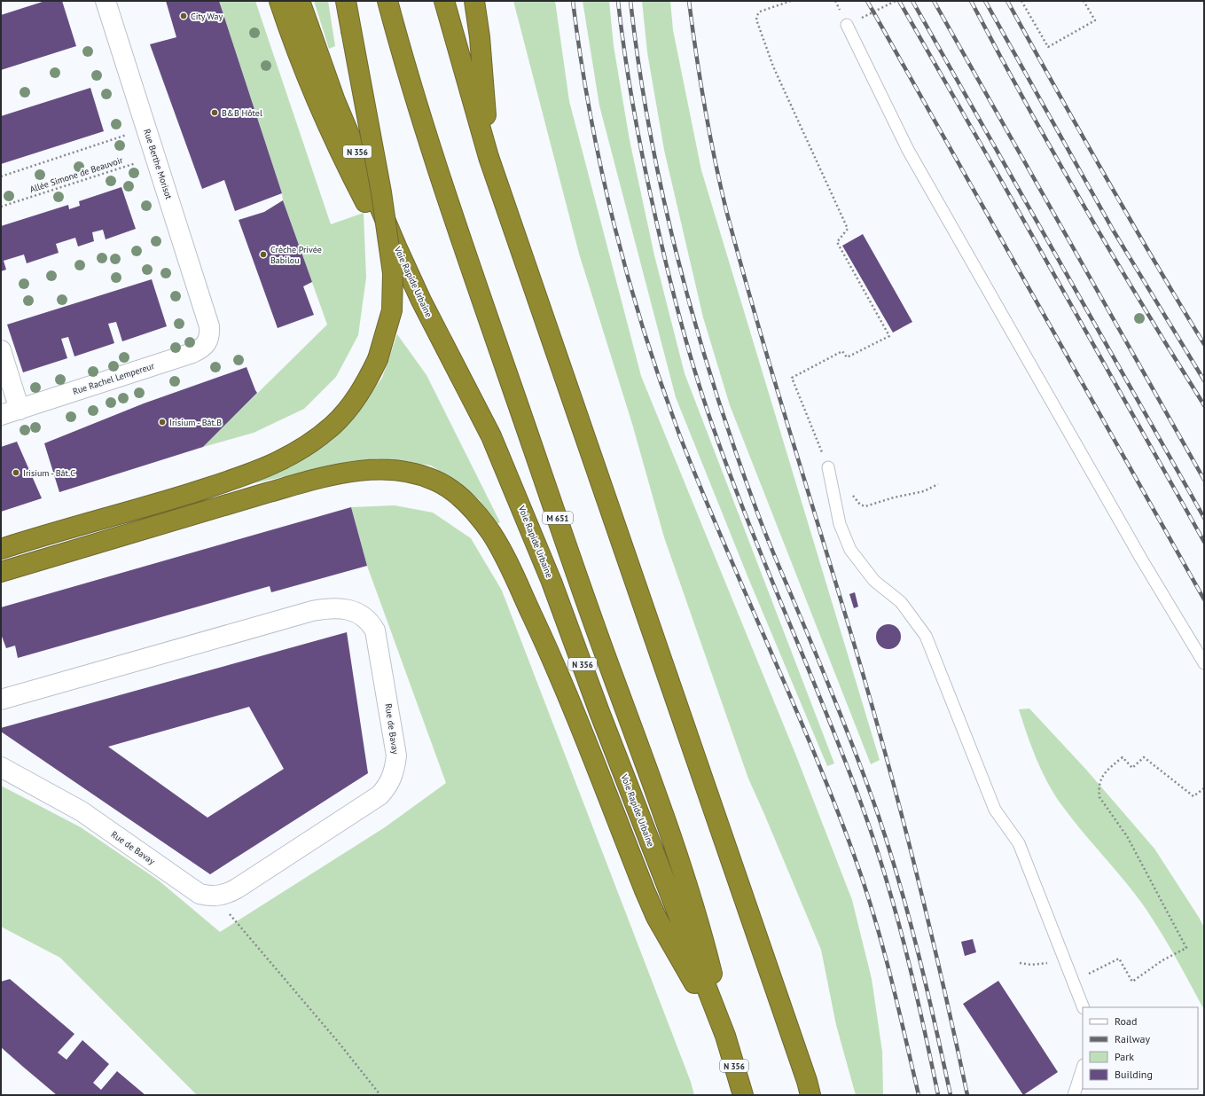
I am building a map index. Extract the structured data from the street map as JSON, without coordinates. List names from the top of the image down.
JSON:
{
  "streets": {
    "highway": ["N 356", "Voie Rapide Urbaine", "M 651"],
    "street": ["Rue Berthe Morisot", "Rue Rachel Lempereur", "Rue de Bavay"],
    "path": ["Allée Simone de Beauvoir"]
  },
  "crossings": [
    ["Rue Berthe Morisot", "Allée Simone de Beauvoir"],
    ["Rue Berthe Morisot", "Rue Rachel Lempereur"],
    ["Voie Rapide Urbaine", "M 651"]
  ],
  "places": [
    "City Way",
    "B&B Hôtel",
    "Crèche Privée Babilou",
    "Irisium - Bât.B",
    "Irisium - Bât.C"
  ],
  "legend": [
    "Road",
    "Railway",
    "Park",
    "Building"
  ]
}
